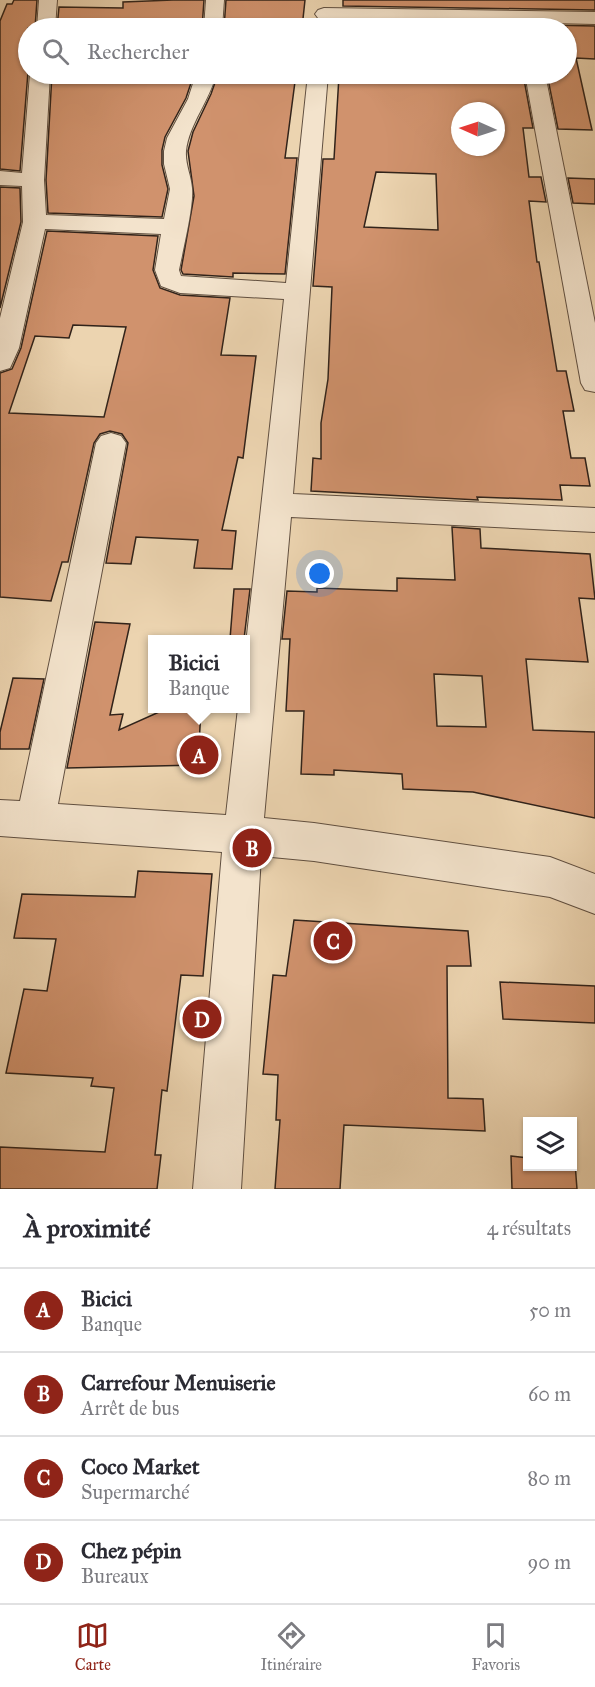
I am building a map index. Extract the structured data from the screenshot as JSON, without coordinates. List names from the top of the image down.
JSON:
{
  "north": "left",
  "page": {
    "search": "Rechercher",
    "popup": ["Bicici", "Banque"],
    "pins": [
      "A",
      "B",
      "C",
      "D"
    ],
    "heading": ["À proximité", "4 résultats"],
    "list": [
      {
        "mark": "A",
        "name": "Bicici",
        "note": "Banque",
        "value": "50 m"
      },
      {
        "mark": "B",
        "name": "Carrefour Menuiserie",
        "note": "Arrêt de bus",
        "value": "60 m"
      },
      {
        "mark": "C",
        "name": "Coco Market",
        "note": "Supermarché",
        "value": "80 m"
      },
      {
        "mark": "D",
        "name": "Chez pépin",
        "note": "Bureaux",
        "value": "90 m"
      }
    ],
    "nav": ["Carte", "Itinéraire", "Favoris"]
  }
}
